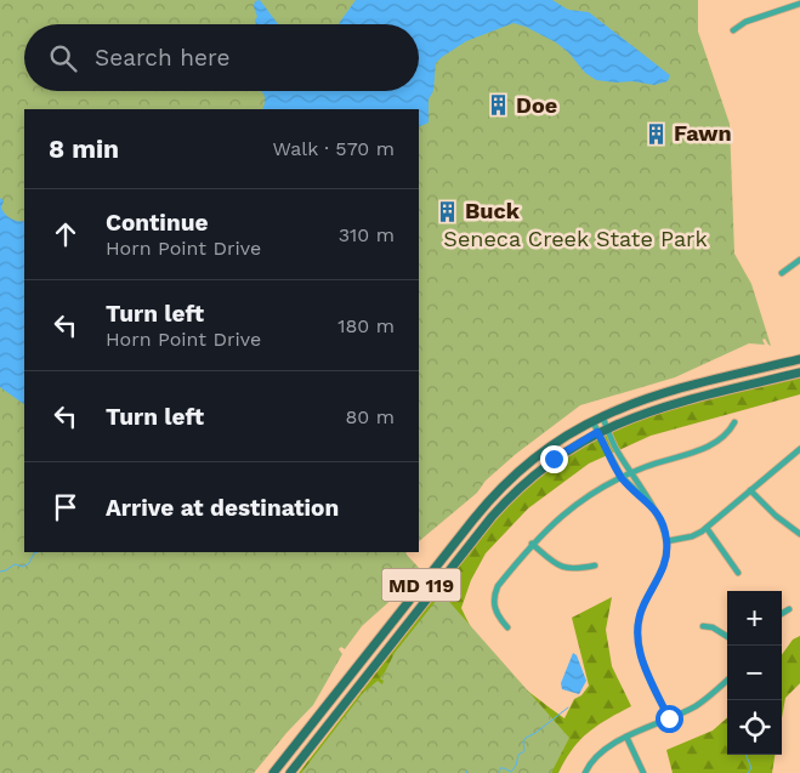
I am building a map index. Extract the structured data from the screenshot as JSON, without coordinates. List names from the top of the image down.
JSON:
{
  "streets": {
    "main road": ["MD 119"]
  },
  "parks": ["Seneca Creek State Park"],
  "places": {
    "building": ["Doe", "Fawn", "Buck"]
  },
  "page": {
    "search": "Search here",
    "heading": ["8 min", "Walk · 570 m"],
    "list": [
      ["Continue", "Horn Point Drive", "310 m"],
      ["Turn left", "Horn Point Drive", "180 m"],
      ["Turn left", "80 m"],
      "Arrive at destination"
    ],
    "map_buttons": ["+", "−"]
  }
}
